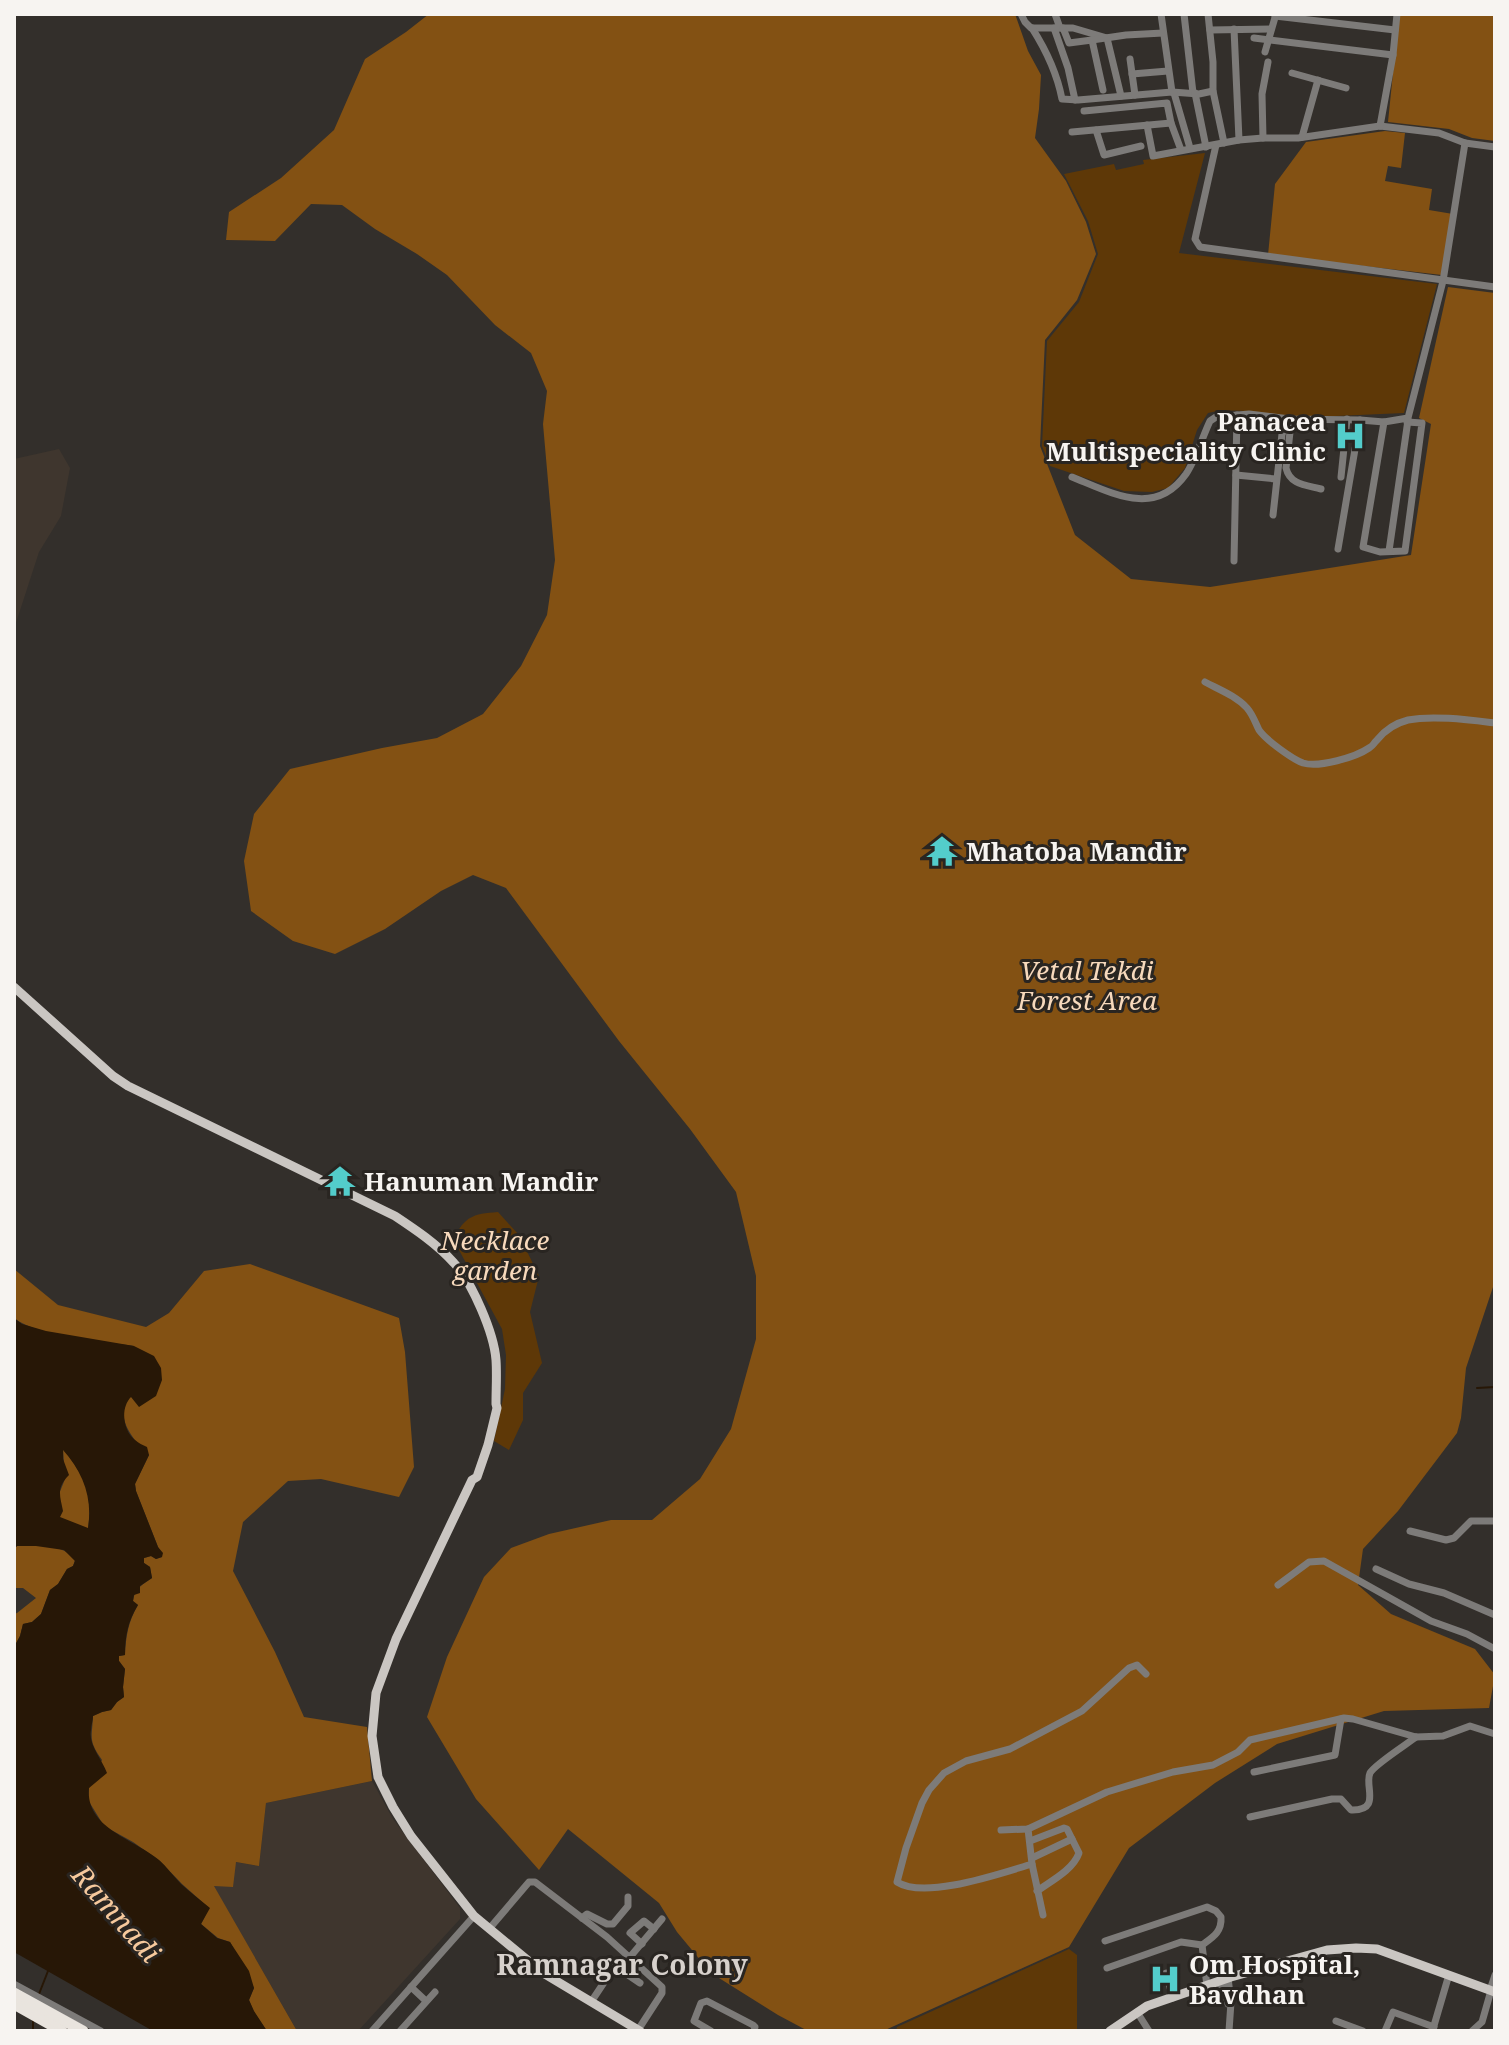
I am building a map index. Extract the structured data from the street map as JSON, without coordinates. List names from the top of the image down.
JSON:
{
  "districts": ["Ramnagar Colony"],
  "water": ["Ramnadi"],
  "parks": ["Vetal Tekdi Forest Area", "Necklace garden"],
  "places": {
    "hospital": ["Panacea Multispeciality Clinic", "Om Hospital, Bavdhan"],
    "temple": ["Mhatoba Mandir", "Hanuman Mandir"]
  }
}
